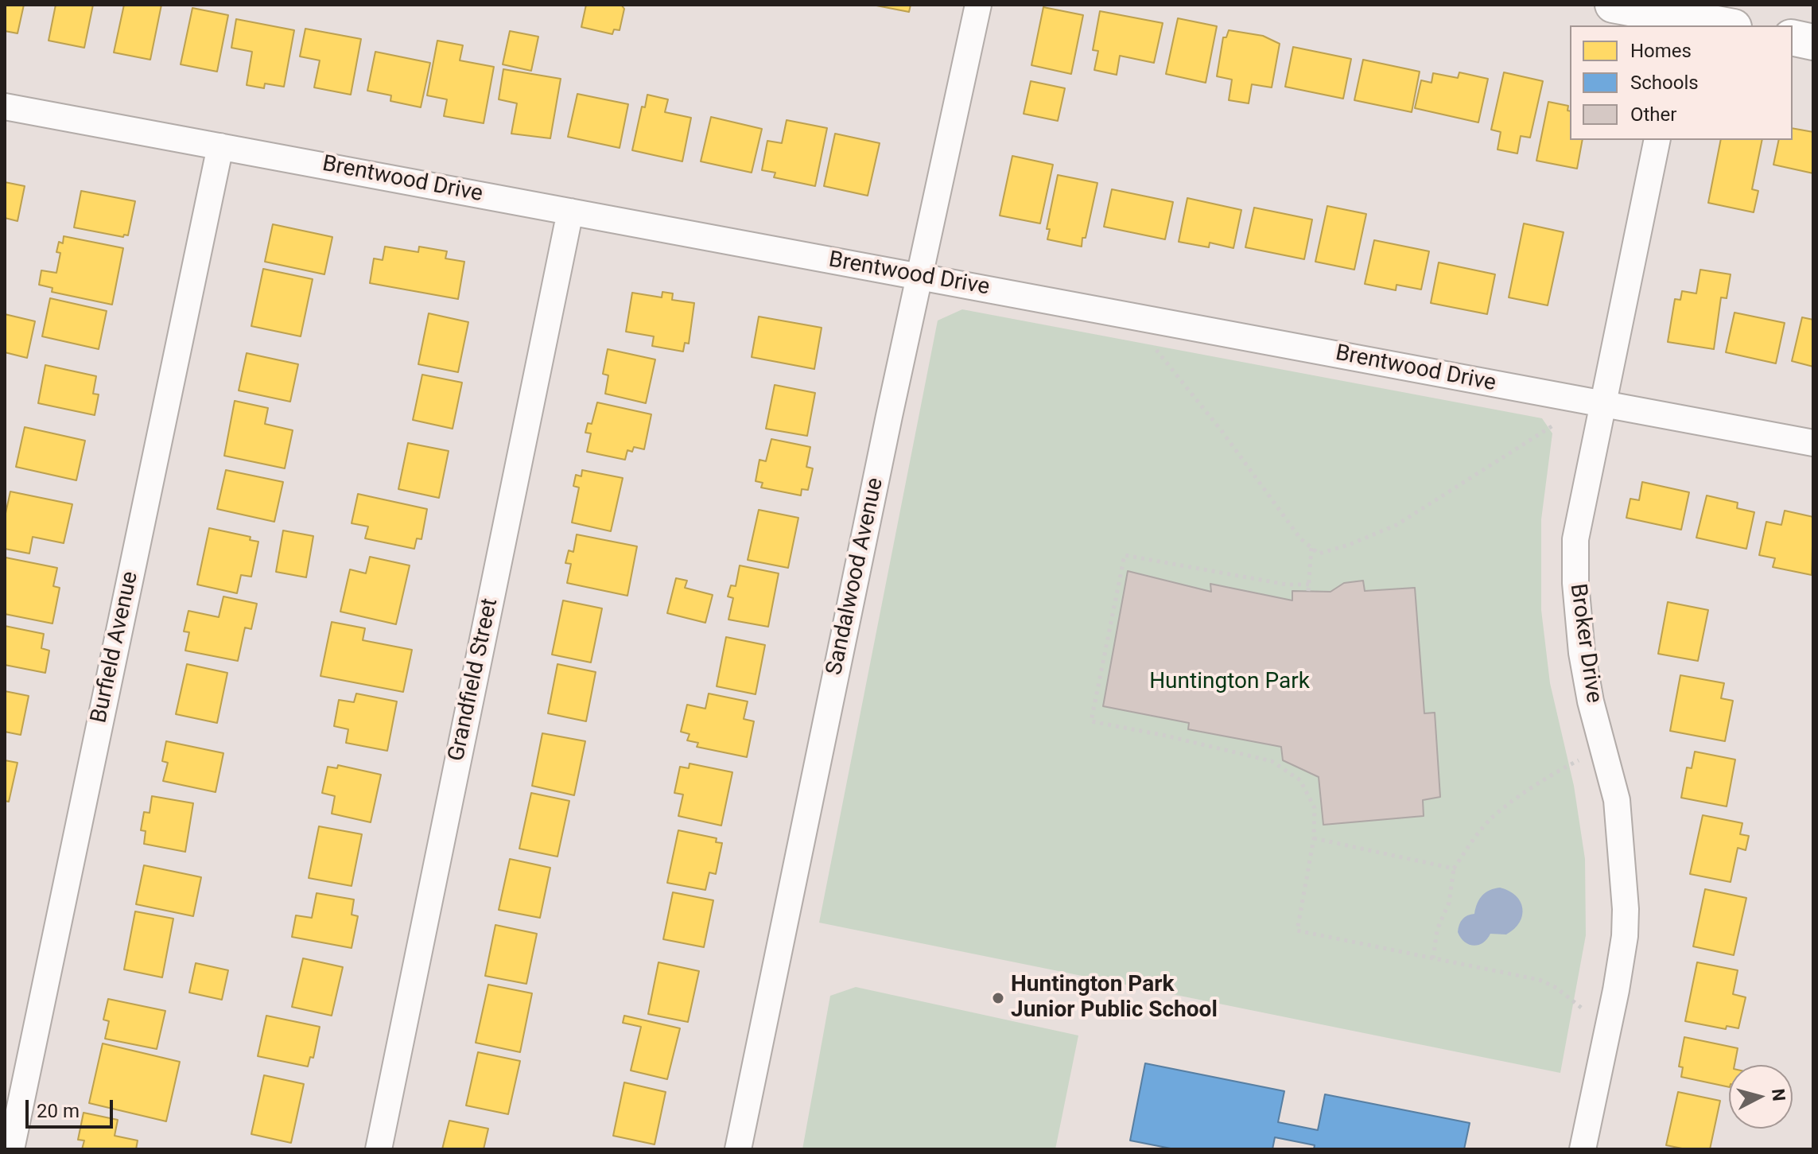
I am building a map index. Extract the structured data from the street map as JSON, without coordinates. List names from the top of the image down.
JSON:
{
  "streets": {
    "street": [
      "Brentwood Drive",
      "Sandalwood Avenue",
      "Broker Drive",
      "Burfield Avenue",
      "Grandfield Street"
    ]
  },
  "crossings": [
    ["Brentwood Drive", "Sandalwood Avenue"],
    ["Brentwood Drive", "Broker Drive"],
    ["Brentwood Drive", "Burfield Avenue"],
    ["Brentwood Drive", "Grandfield Street"]
  ],
  "parks": ["Huntington Park"],
  "places": ["Huntington Park Junior Public School"],
  "legend": ["Homes", "Schools", "Other"],
  "scale_bar": "20 m",
  "north": "right"
}
